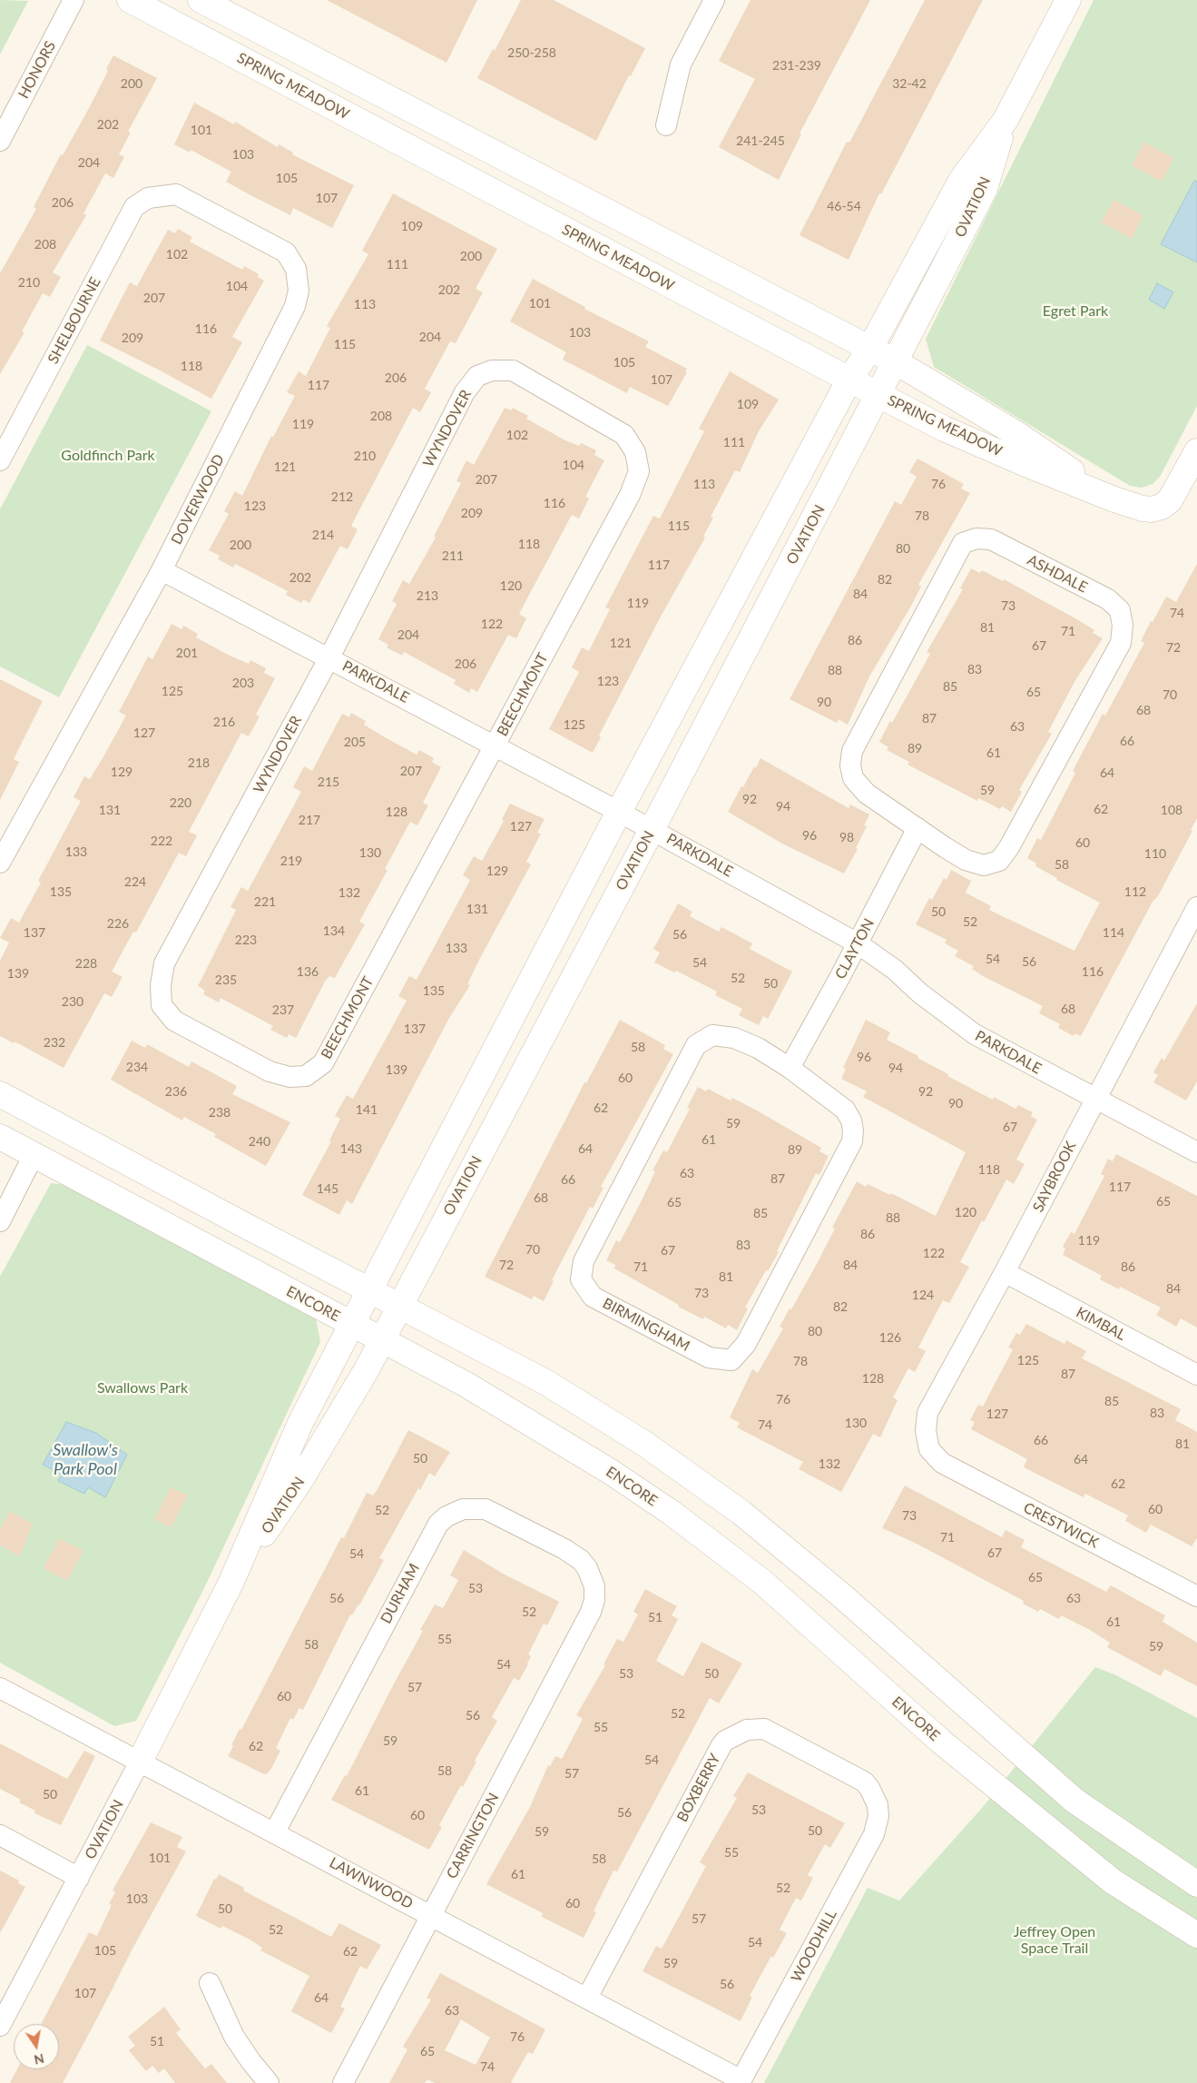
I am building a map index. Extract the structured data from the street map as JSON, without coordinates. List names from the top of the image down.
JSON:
{
  "streets": {
    "street": [
      "HONORS",
      "SPRING MEADOW",
      "OVATION",
      "SHELBOURNE",
      "WYNDOVER",
      "DOVERWOOD",
      "ASHDALE",
      "PARKDALE",
      "BEECHMONT",
      "CLAYTON",
      "SAYBROOK",
      "ENCORE",
      "KIMBAL",
      "BIRMINGHAM",
      "CRESTWICK",
      "DURHAM",
      "BOXBERRY",
      "CARRINGTON",
      "LAWNWOOD",
      "WOODHILL"
    ]
  },
  "crossings": [
    ["SPRING MEADOW", "OVATION"],
    ["OVATION", "PARKDALE"],
    ["OVATION", "ENCORE"],
    ["OVATION", "LAWNWOOD"],
    ["SHELBOURNE", "DOVERWOOD"],
    ["WYNDOVER", "PARKDALE"],
    ["WYNDOVER", "BEECHMONT"],
    ["DOVERWOOD", "PARKDALE"],
    ["ASHDALE", "CLAYTON"],
    ["PARKDALE", "BEECHMONT"],
    ["PARKDALE", "CLAYTON"],
    ["PARKDALE", "SAYBROOK"],
    ["CLAYTON", "BIRMINGHAM"],
    ["SAYBROOK", "KIMBAL"],
    ["SAYBROOK", "CRESTWICK"],
    ["DURHAM", "CARRINGTON"],
    ["DURHAM", "LAWNWOOD"],
    ["BOXBERRY", "LAWNWOOD"],
    ["BOXBERRY", "WOODHILL"],
    ["CARRINGTON", "LAWNWOOD"],
    ["LAWNWOOD", "WOODHILL"]
  ],
  "water": ["Swallow's Park Pool"],
  "parks": [
    "Egret Park",
    "Goldfinch Park",
    "Swallows Park",
    "Jeffrey Open Space Trail"
  ],
  "house_numbers": [
    "250-258",
    "231-239",
    "200",
    "32-42",
    "202",
    "101",
    "241-245",
    "103",
    "204",
    "105",
    "107",
    "206",
    "46-54",
    "109",
    "208",
    "102",
    "200",
    "111",
    "210",
    "104",
    "202",
    "207",
    "101",
    "113",
    "116",
    "103",
    "204",
    "209",
    "115",
    "105",
    "118",
    "206",
    "107",
    "117",
    "109",
    "208",
    "119",
    "102",
    "111",
    "210",
    "104",
    "121",
    "207",
    "113",
    "76",
    "212",
    "116",
    "123",
    "209",
    "78",
    "115",
    "214",
    "118",
    "200",
    "80",
    "211",
    "117",
    "202",
    "82",
    "120",
    "84",
    "213",
    "119",
    "73",
    "74",
    "122",
    "81",
    "71",
    "204",
    "86",
    "121",
    "67",
    "72",
    "201",
    "206",
    "83",
    "88",
    "123",
    "203",
    "85",
    "125",
    "65",
    "70",
    "90",
    "68",
    "87",
    "216",
    "125",
    "63",
    "127",
    "66",
    "205",
    "89",
    "61",
    "218",
    "207",
    "129",
    "64",
    "215",
    "59",
    "92",
    "220",
    "94",
    "62",
    "131",
    "108",
    "128",
    "217",
    "127",
    "96",
    "98",
    "222",
    "60",
    "133",
    "130",
    "110",
    "219",
    "58",
    "129",
    "224",
    "135",
    "112",
    "132",
    "221",
    "131",
    "50",
    "52",
    "226",
    "134",
    "137",
    "114",
    "56",
    "223",
    "133",
    "54",
    "56",
    "54",
    "228",
    "136",
    "116",
    "139",
    "52",
    "235",
    "50",
    "135",
    "230",
    "68",
    "237",
    "137",
    "232",
    "58",
    "96",
    "234",
    "94",
    "139",
    "60",
    "236",
    "92",
    "90",
    "62",
    "141",
    "238",
    "59",
    "67",
    "61",
    "240",
    "143",
    "64",
    "89",
    "118",
    "63",
    "87",
    "66",
    "117",
    "145",
    "68",
    "65",
    "65",
    "120",
    "85",
    "88",
    "86",
    "119",
    "83",
    "70",
    "67",
    "122",
    "72",
    "84",
    "71",
    "86",
    "81",
    "84",
    "73",
    "124",
    "82",
    "80",
    "126",
    "125",
    "78",
    "87",
    "128",
    "76",
    "85",
    "83",
    "127",
    "130",
    "74",
    "66",
    "81",
    "50",
    "64",
    "132",
    "62",
    "60",
    "52",
    "73",
    "71",
    "67",
    "54",
    "65",
    "53",
    "56",
    "63",
    "52",
    "51",
    "61",
    "55",
    "58",
    "59",
    "54",
    "53",
    "50",
    "57",
    "60",
    "52",
    "56",
    "55",
    "59",
    "62",
    "54",
    "58",
    "57",
    "61",
    "50",
    "53",
    "56",
    "60",
    "50",
    "59",
    "55",
    "101",
    "58",
    "61",
    "52",
    "103",
    "60",
    "50",
    "57",
    "52",
    "54",
    "105",
    "62",
    "59",
    "56",
    "107",
    "64",
    "63",
    "76",
    "51",
    "65",
    "74"
  ],
  "north": "bottom"
}
